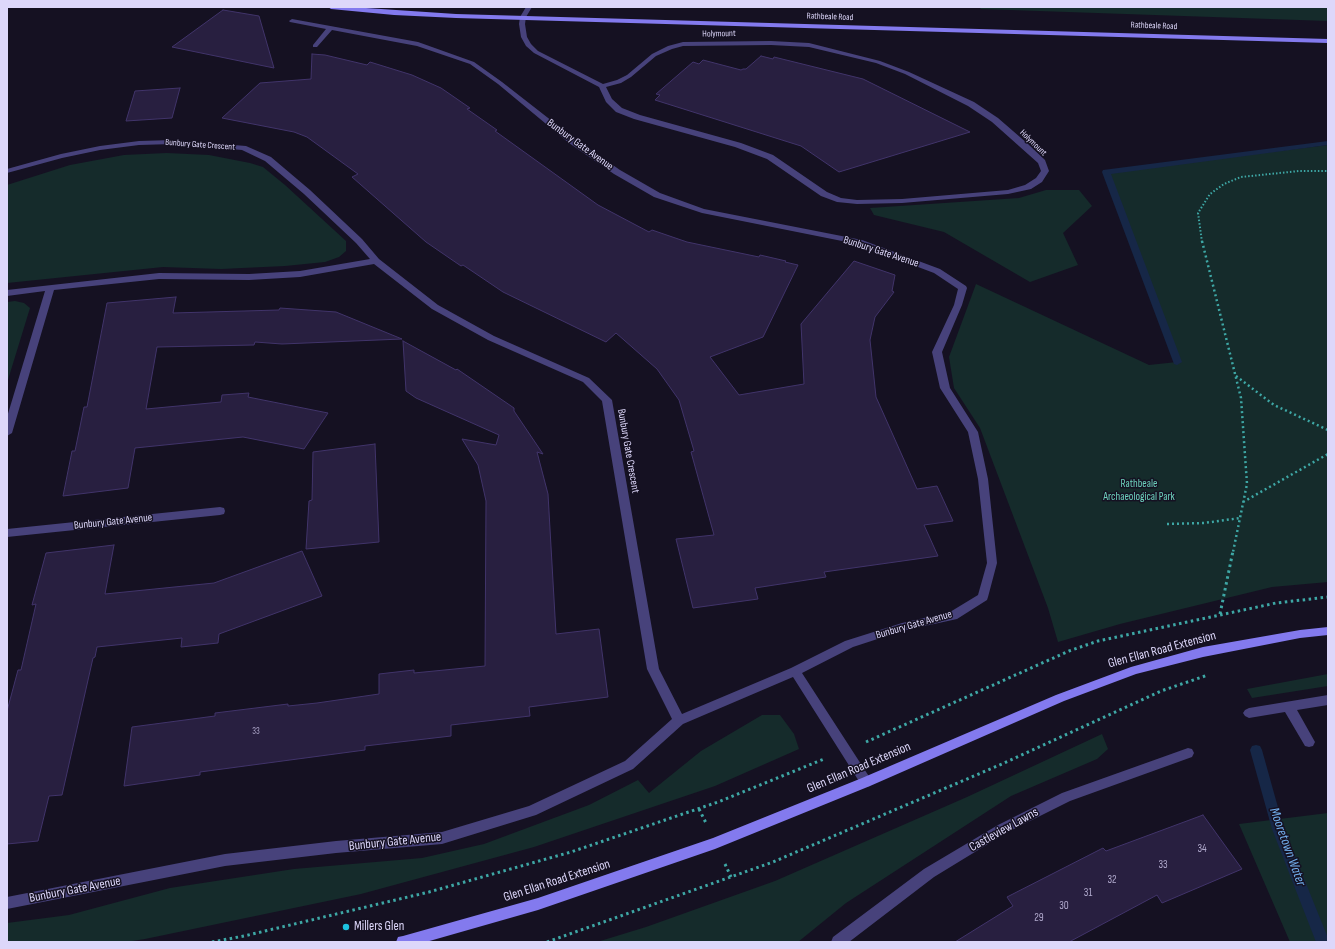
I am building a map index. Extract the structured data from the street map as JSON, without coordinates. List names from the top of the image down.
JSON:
{
  "streets": {
    "main road": ["Rathbeale Road", "Glen Ellan Road Extension"],
    "street": [
      "Holymount",
      "Bunbury Gate Crescent",
      "Bunbury Gate Avenue",
      "Castleview Lawns"
    ]
  },
  "crossings": [
    ["Bunbury Gate Crescent", "Bunbury Gate Avenue"]
  ],
  "water": ["Mooretown Water"],
  "parks": ["Rathbeale Archaeological Park"],
  "places": ["Millers Glen"],
  "house_numbers": [
    "33",
    "34",
    "33",
    "32",
    "31",
    "30",
    "29"
  ]
}
